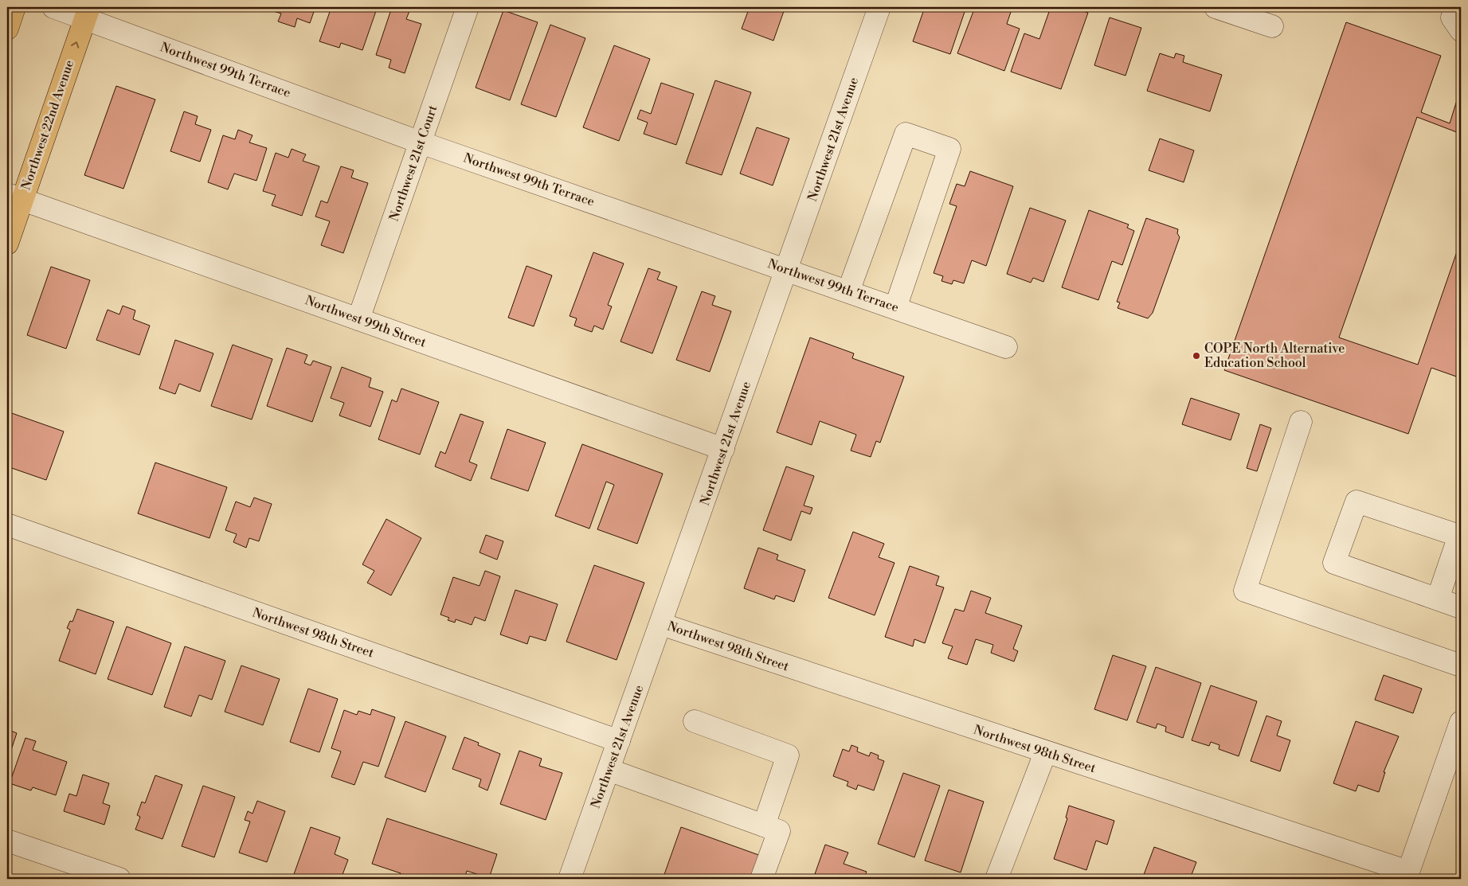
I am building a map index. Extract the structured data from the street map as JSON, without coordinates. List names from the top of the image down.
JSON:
{
  "streets": {
    "main road": ["Northwest 22nd Avenue"],
    "street": [
      "Northwest 99th Terrace",
      "Northwest 21st Avenue",
      "Northwest 21st Court",
      "Northwest 99th Street",
      "Northwest 98th Street"
    ]
  },
  "crossings": [
    ["Northwest 99th Terrace", "Northwest 22nd Avenue"],
    ["Northwest 99th Terrace", "Northwest 21st Avenue"],
    ["Northwest 99th Terrace", "Northwest 21st Court"],
    ["Northwest 22nd Avenue", "Northwest 99th Street"],
    ["Northwest 21st Avenue", "Northwest 99th Street"],
    ["Northwest 21st Avenue", "Northwest 98th Street"],
    ["Northwest 21st Court", "Northwest 99th Street"]
  ],
  "one_way": ["Northwest 22nd Avenue"],
  "places": ["COPE North Alternative Education School"]
}
